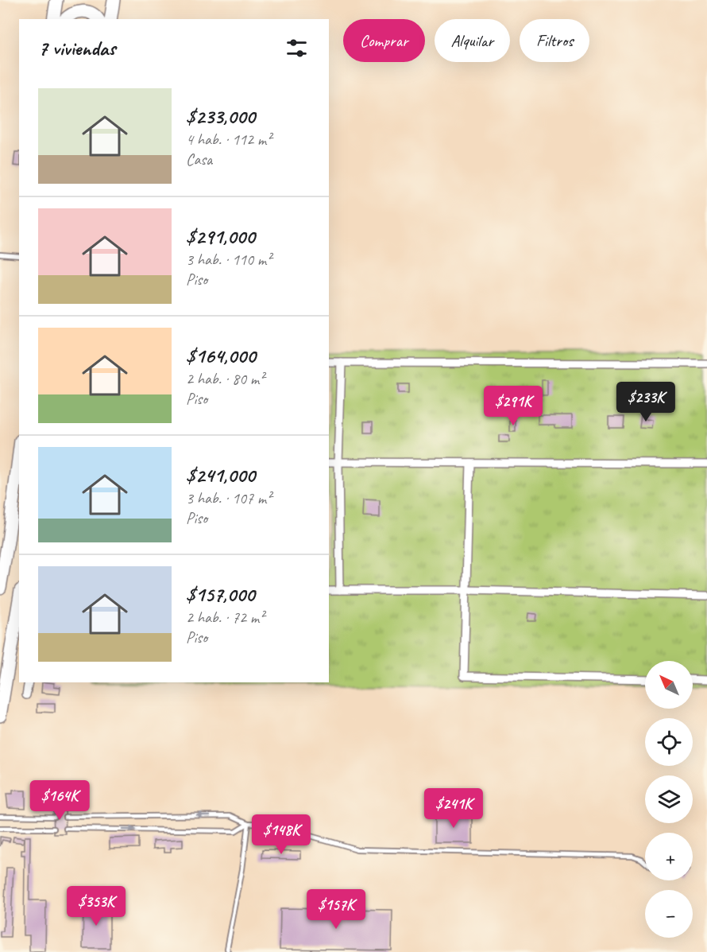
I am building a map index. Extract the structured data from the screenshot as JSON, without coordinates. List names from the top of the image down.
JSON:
{
  "north": "top left",
  "page": {
    "chip": ["Comprar", "Alquilar", "Filtros"],
    "heading": "7 viviendas",
    "list": [
      {
        "name": "$233,000",
        "note": "4 hab. · 112 m² · Casa"
      },
      {
        "name": "$291,000",
        "note": "3 hab. · 110 m² · Piso"
      },
      {
        "name": "$164,000",
        "note": "2 hab. · 80 m² · Piso"
      },
      {
        "name": "$241,000",
        "note": "3 hab. · 107 m² · Piso"
      },
      {
        "name": "$157,000",
        "note": "2 hab. · 72 m² · Piso"
      }
    ],
    "price": [
      "$233K",
      "$291K",
      "$164K",
      "$241K",
      "$148K",
      "$353K",
      "$157K"
    ],
    "map_buttons": ["+", "−"]
  }
}
